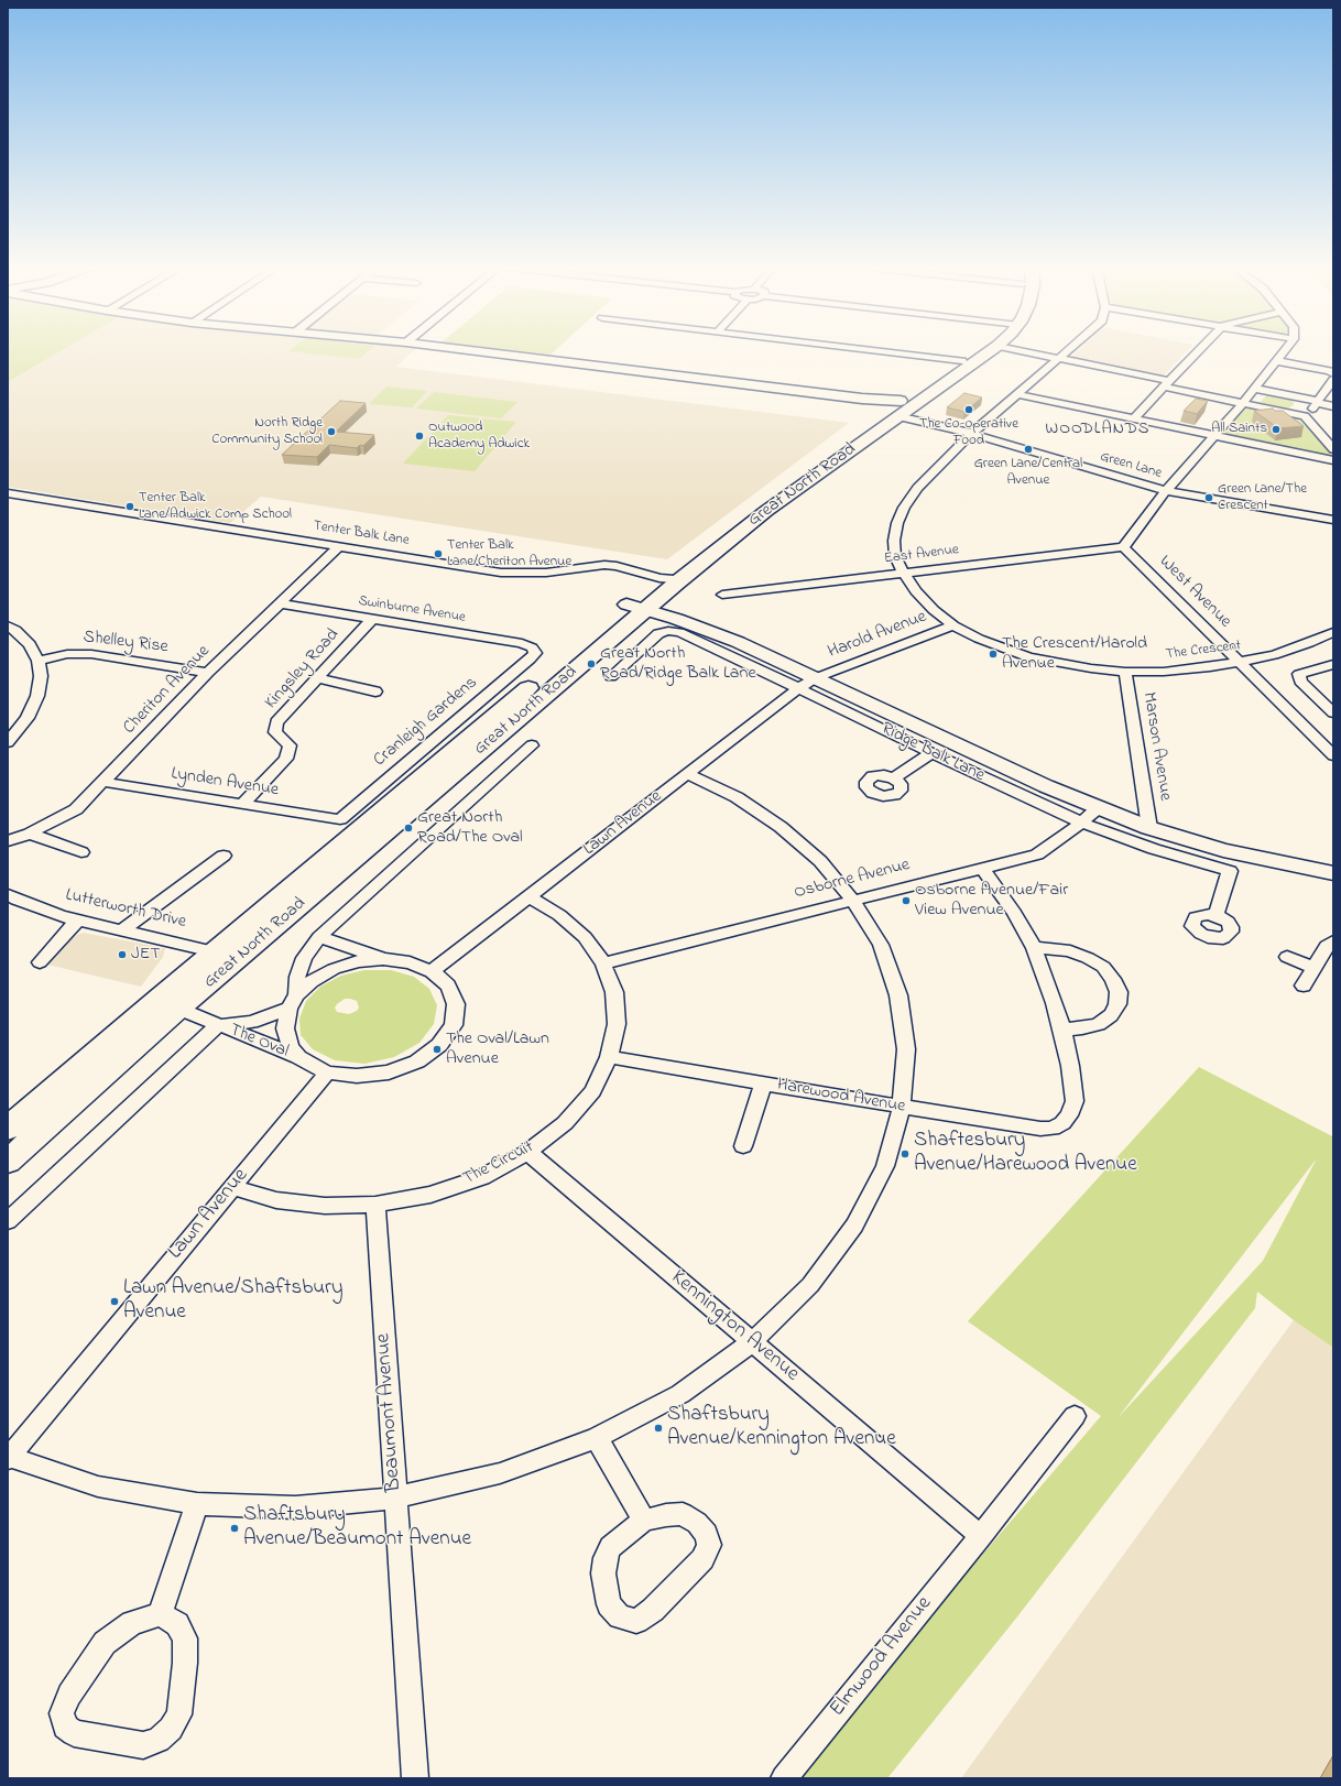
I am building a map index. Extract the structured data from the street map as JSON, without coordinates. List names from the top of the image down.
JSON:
{
  "streets": {
    "highway": ["Great North Road"],
    "street": [
      "Green Lane",
      "Tenter Balk Lane",
      "East Avenue",
      "West Avenue",
      "Swinburne Avenue",
      "Harold Avenue",
      "Shelley Rise",
      "The Crescent",
      "Kingsley Road",
      "Cheriton Avenue",
      "Cranleigh Gardens",
      "Marson Avenue",
      "Ridge Balk Lane",
      "Lynden Avenue",
      "Lawn Avenue",
      "Osborne Avenue",
      "Lutterworth Drive",
      "The Oval",
      "Harewood Avenue",
      "The Circuit",
      "Kennington Avenue",
      "Beaumont Avenue",
      "Elmwood Avenue"
    ]
  },
  "crossings": [
    ["Green Lane", "Great North Road"],
    ["Green Lane", "The Crescent"],
    ["Great North Road", "Tenter Balk Lane"],
    ["Great North Road", "Ridge Balk Lane"],
    ["Great North Road", "Lutterworth Drive"],
    ["Great North Road", "The Oval"],
    ["Tenter Balk Lane", "Cheriton Avenue"],
    ["East Avenue", "West Avenue"],
    ["East Avenue", "The Crescent"],
    ["West Avenue", "The Crescent"],
    ["Swinburne Avenue", "Kingsley Road"],
    ["Swinburne Avenue", "Cheriton Avenue"],
    ["Swinburne Avenue", "Cranleigh Gardens"],
    ["Harold Avenue", "The Crescent"],
    ["Harold Avenue", "Ridge Balk Lane"],
    ["Harold Avenue", "Lawn Avenue"],
    ["Shelley Rise", "Cheriton Avenue"],
    ["The Crescent", "Marson Avenue"],
    ["Kingsley Road", "Lynden Avenue"],
    ["Cheriton Avenue", "Lynden Avenue"],
    ["Cranleigh Gardens", "Lynden Avenue"],
    ["Marson Avenue", "Ridge Balk Lane"],
    ["Ridge Balk Lane", "Lawn Avenue"],
    ["Ridge Balk Lane", "Osborne Avenue"],
    ["Lawn Avenue", "The Oval"],
    ["Lawn Avenue", "The Circuit"],
    ["Osborne Avenue", "The Circuit"],
    ["Harewood Avenue", "The Circuit"],
    ["The Circuit", "Kennington Avenue"],
    ["The Circuit", "Beaumont Avenue"],
    ["Kennington Avenue", "Elmwood Avenue"]
  ],
  "districts": ["WOODLANDS"],
  "places": [
    "The Co-operative Food",
    "All Saints",
    "North Ridge Community School",
    "Outwood Academy Adwick",
    "Green Lane/Central Avenue",
    "Green Lane/The Crescent",
    "Tenter Balk Lane/Adwick Comp School",
    "Tenter Balk Lane/Cheriton Avenue",
    "The Crescent/Harold Avenue",
    "Great North Road/Ridge Balk Lane",
    "Great North Road/The Oval",
    "Osborne Avenue/Fair View Avenue",
    "JET",
    "The Oval/Lawn Avenue",
    "Shaftesbury Avenue/Harewood Avenue",
    "Lawn Avenue/Shaftsbury Avenue",
    "Shaftsbury Avenue/Kennington Avenue",
    "Shaftsbury Avenue/Beaumont Avenue"
  ]
}
